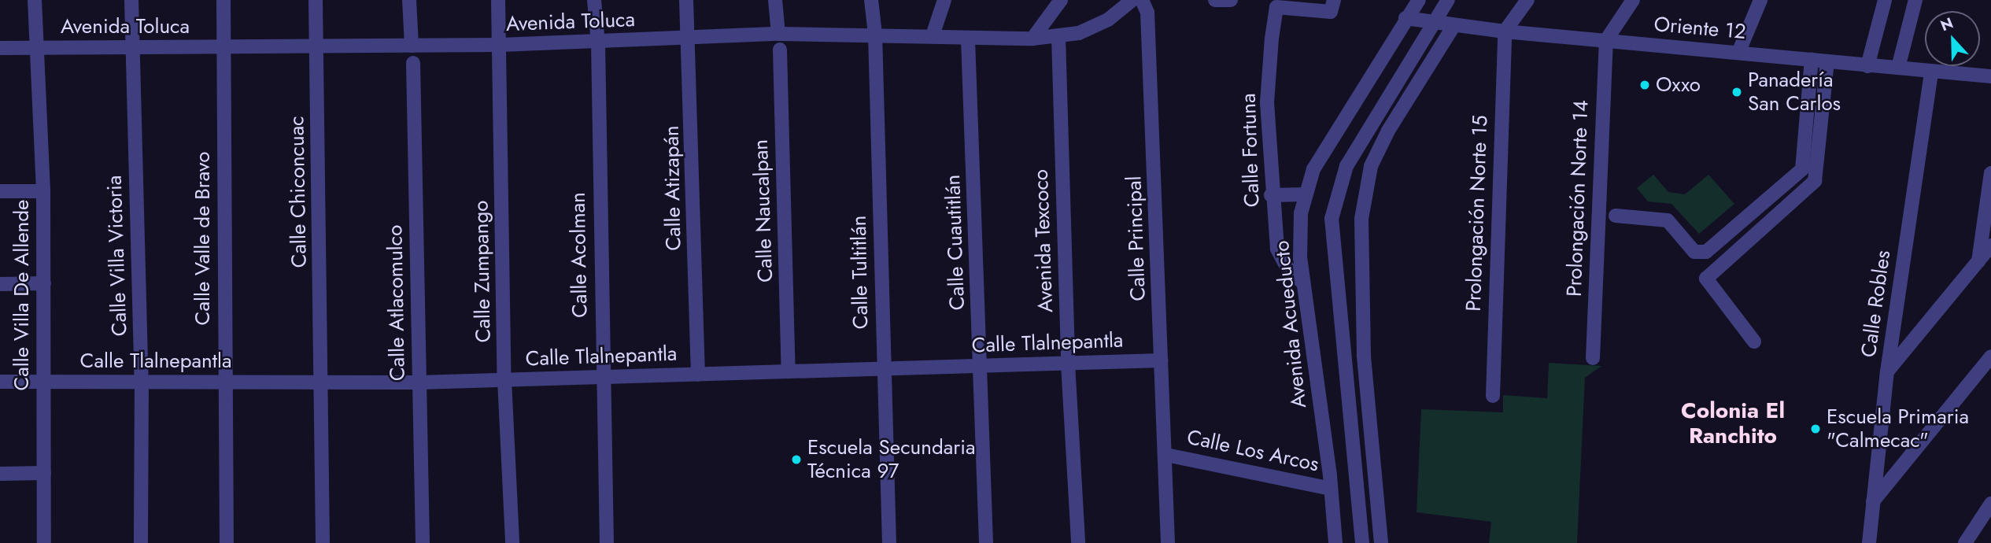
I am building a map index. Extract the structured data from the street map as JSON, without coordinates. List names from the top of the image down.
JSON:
{
  "streets": {
    "street": [
      "Avenida Toluca",
      "Oriente 12",
      "Calle Fortuna",
      "Calle Atizapán",
      "Calle Chiconcuac",
      "Prolongación Norte 14",
      "Calle Naucalpan",
      "Prolongación Norte 15",
      "Calle Valle de Bravo",
      "Calle Principal",
      "Avenida Texcoco",
      "Calle Cuautitlán",
      "Calle Acolman",
      "Calle Villa Victoria",
      "Calle Zumpango",
      "Calle Tultitlán",
      "Calle Villa De Allende",
      "Calle Atlacomulco",
      "Calle Robles",
      "Avenida Acueducto",
      "Calle Tlalnepantla",
      "Calle Los Arcos"
    ]
  },
  "crossings": [
    ["Avenida Toluca", "Calle Atizapán"],
    ["Avenida Toluca", "Calle Chiconcuac"],
    ["Avenida Toluca", "Calle Valle de Bravo"],
    ["Avenida Toluca", "Avenida Texcoco"],
    ["Avenida Toluca", "Calle Cuautitlán"],
    ["Avenida Toluca", "Calle Acolman"],
    ["Avenida Toluca", "Calle Villa Victoria"],
    ["Avenida Toluca", "Calle Zumpango"],
    ["Avenida Toluca", "Calle Tultitlán"],
    ["Avenida Toluca", "Calle Villa De Allende"],
    ["Oriente 12", "Prolongación Norte 14"],
    ["Oriente 12", "Prolongación Norte 15"],
    ["Oriente 12", "Calle Robles"],
    ["Oriente 12", "Avenida Acueducto"],
    ["Calle Fortuna", "Avenida Acueducto"],
    ["Calle Atizapán", "Calle Tlalnepantla"],
    ["Calle Chiconcuac", "Calle Tlalnepantla"],
    ["Calle Naucalpan", "Calle Tlalnepantla"],
    ["Calle Valle de Bravo", "Calle Tlalnepantla"],
    ["Calle Principal", "Calle Tlalnepantla"],
    ["Calle Principal", "Calle Los Arcos"],
    ["Avenida Texcoco", "Calle Tlalnepantla"],
    ["Calle Cuautitlán", "Calle Tlalnepantla"],
    ["Calle Acolman", "Calle Tlalnepantla"],
    ["Calle Villa Victoria", "Calle Tlalnepantla"],
    ["Calle Zumpango", "Calle Tlalnepantla"],
    ["Calle Tultitlán", "Calle Tlalnepantla"],
    ["Calle Villa De Allende", "Calle Tlalnepantla"],
    ["Calle Atlacomulco", "Calle Tlalnepantla"],
    ["Avenida Acueducto", "Calle Los Arcos"]
  ],
  "districts": ["Colonia El Ranchito"],
  "places": [
    "Oxxo",
    "Panadería San Carlos",
    "Escuela Primaria \"Calmecac\"",
    "Escuela Secundaria Técnica 97"
  ],
  "north": "top"
}
